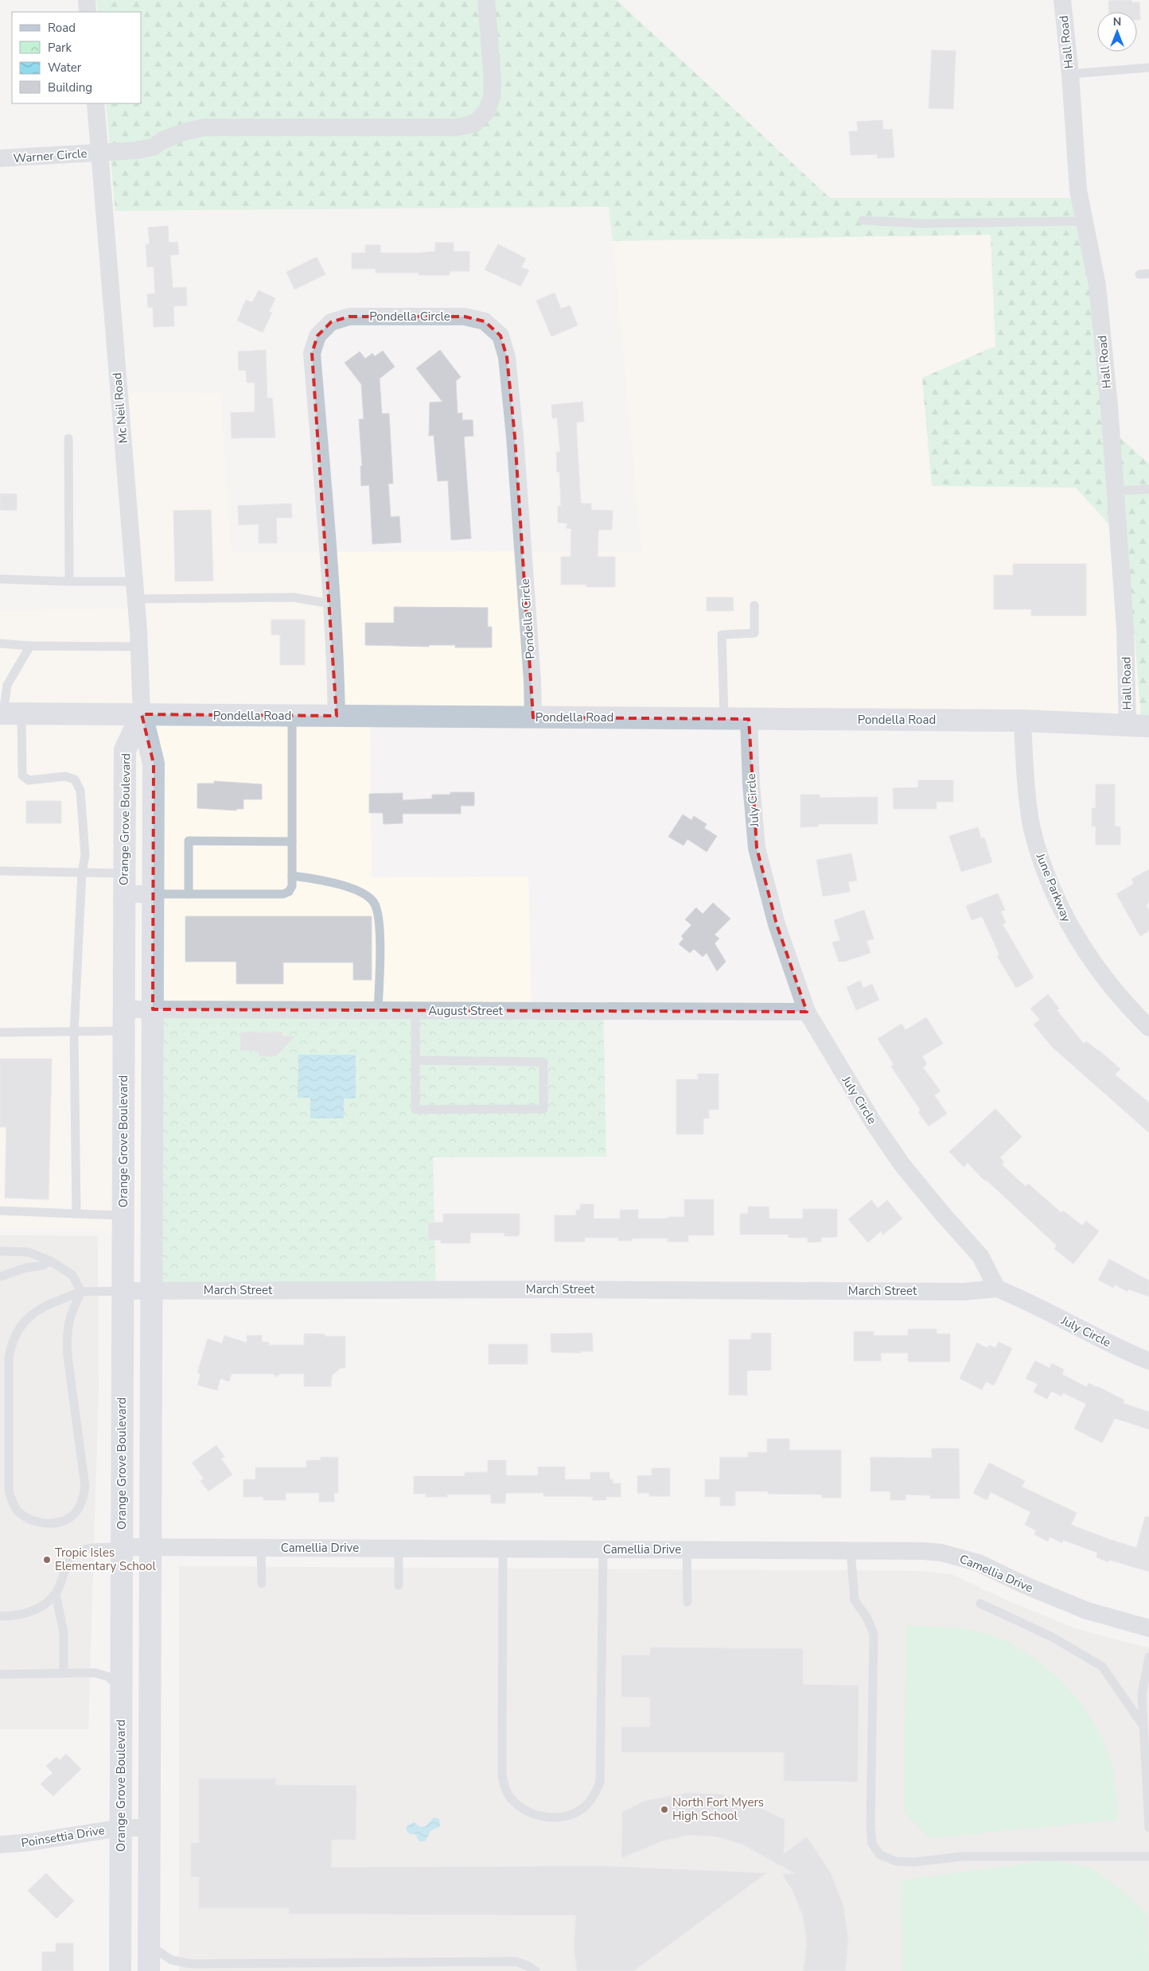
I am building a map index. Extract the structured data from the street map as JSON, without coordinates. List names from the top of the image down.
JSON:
{
  "streets": {
    "street": [
      "Hall Road",
      "Warner Circle",
      "Pondella Circle",
      "Mc Neil Road",
      "Pondella Road",
      "July Circle",
      "Orange Grove Boulevard",
      "June Parkway",
      "August Street",
      "March Street",
      "Camellia Drive",
      "Poinsettia Drive"
    ]
  },
  "crossings": [
    ["Hall Road", "Pondella Road"],
    ["Warner Circle", "Mc Neil Road"],
    ["Pondella Circle", "Pondella Road"],
    ["Mc Neil Road", "Pondella Road"],
    ["Mc Neil Road", "Orange Grove Boulevard"],
    ["Pondella Road", "July Circle"],
    ["Pondella Road", "Orange Grove Boulevard"],
    ["Pondella Road", "June Parkway"],
    ["July Circle", "August Street"],
    ["July Circle", "March Street"],
    ["Orange Grove Boulevard", "August Street"],
    ["Orange Grove Boulevard", "March Street"],
    ["Orange Grove Boulevard", "Camellia Drive"],
    ["Orange Grove Boulevard", "Poinsettia Drive"]
  ],
  "places": ["Tropic Isles Elementary School", "North Fort Myers High School"],
  "legend": [
    "Road",
    "Park",
    "Water",
    "Building"
  ],
  "north": "top"
}
